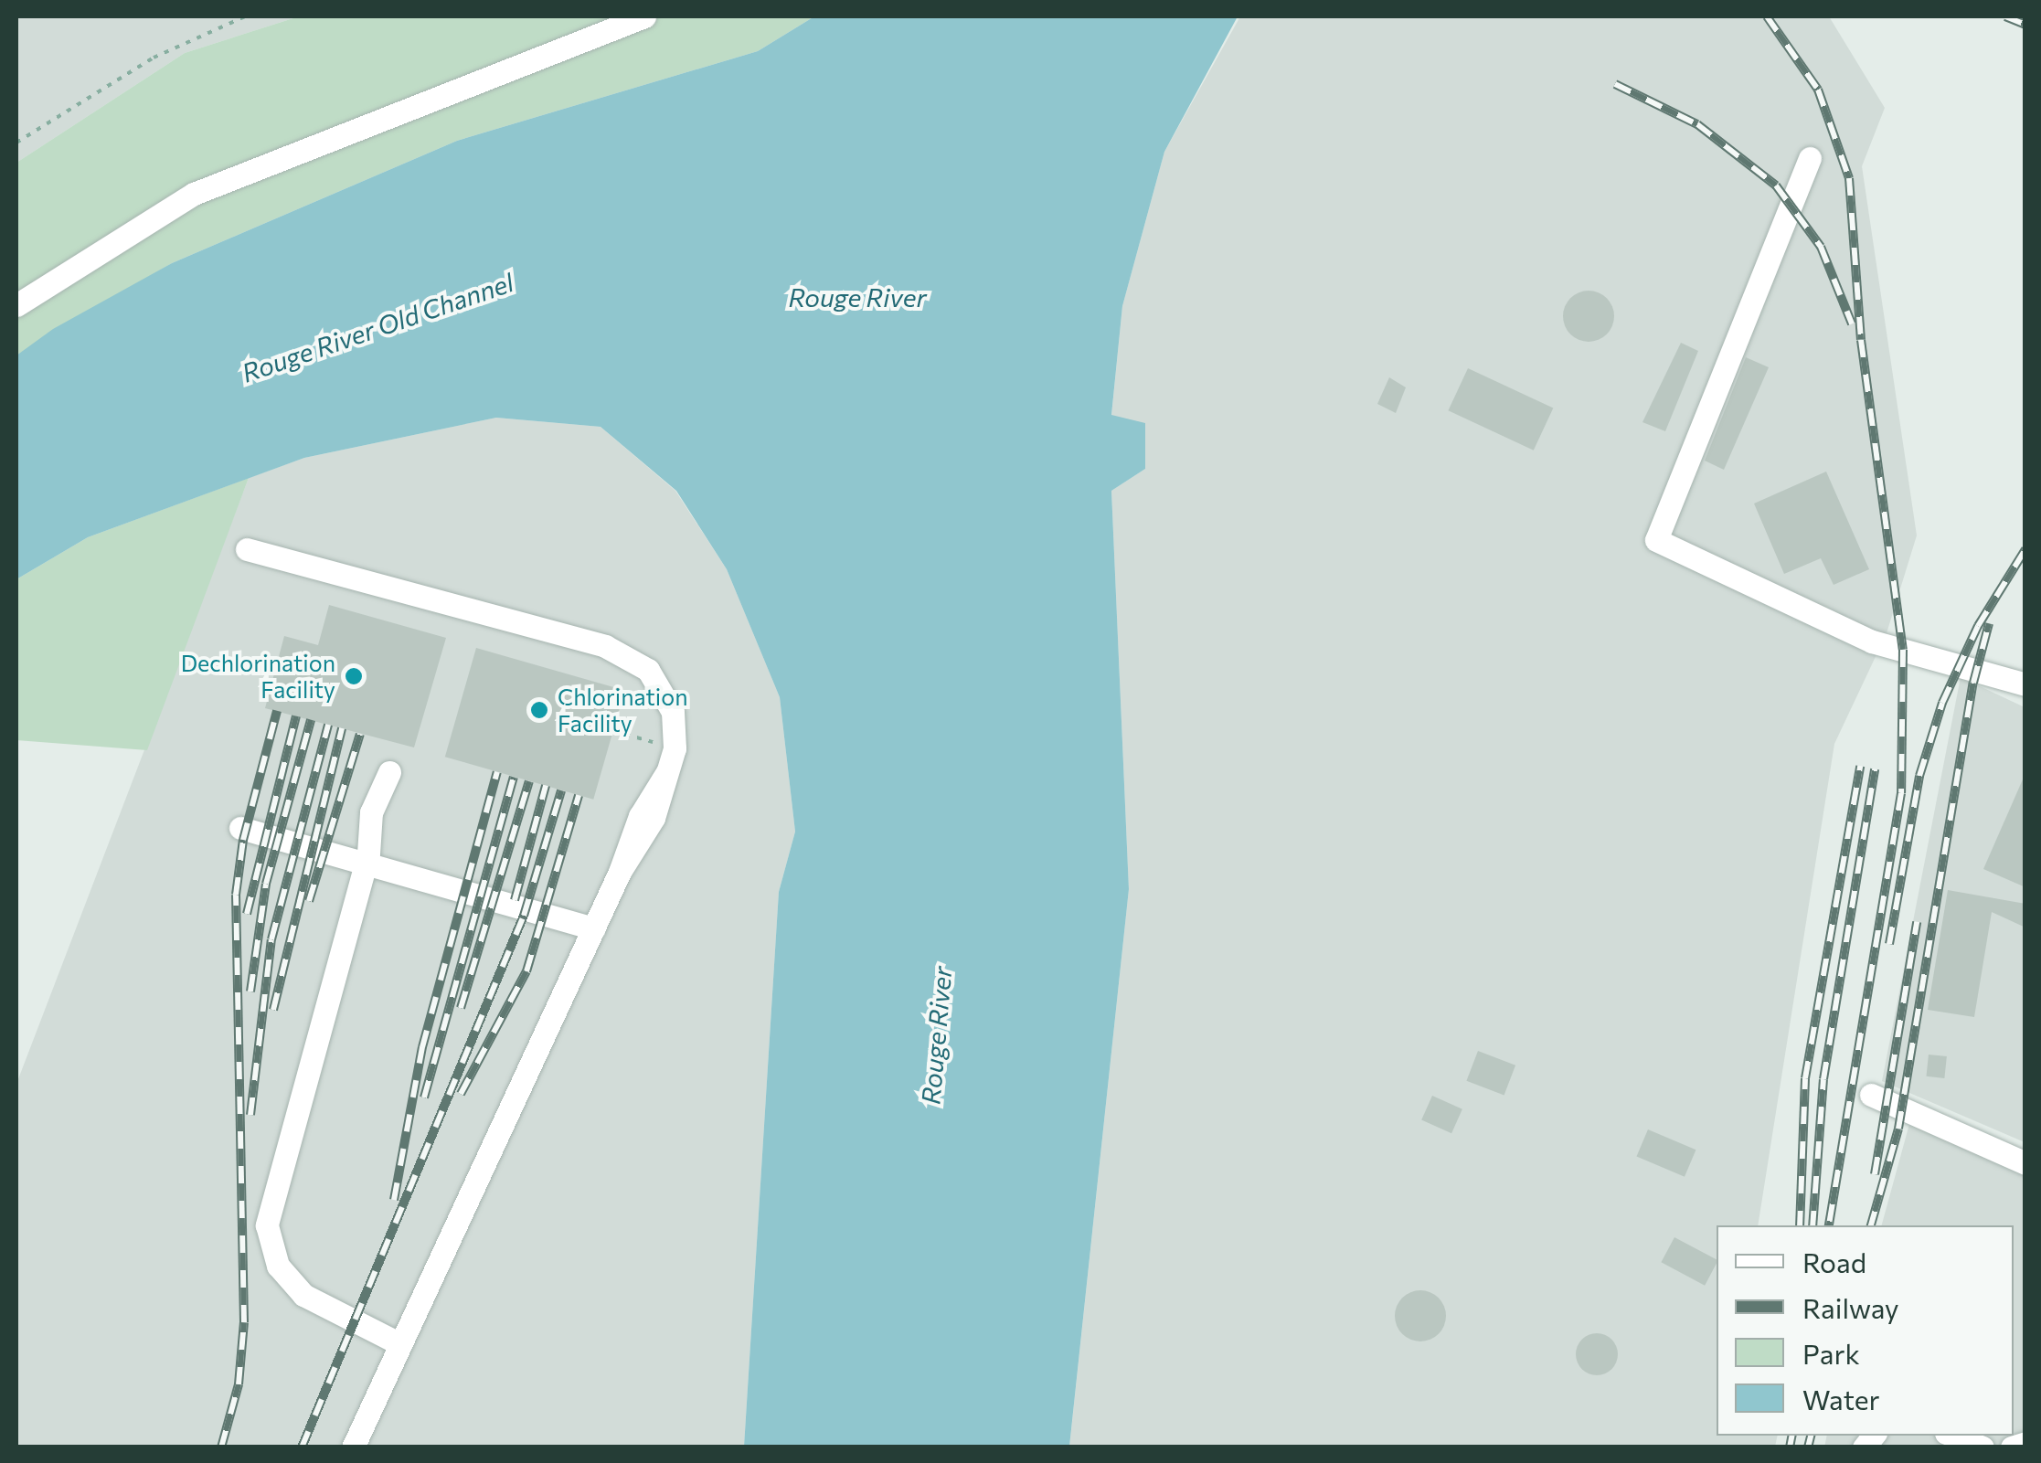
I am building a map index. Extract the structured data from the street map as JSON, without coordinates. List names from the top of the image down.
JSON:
{
  "water": ["Rouge River", "Rouge River Old Channel"],
  "places": ["Dechlorination Facility", "Chlorination Facility"],
  "legend": [
    "Road",
    "Railway",
    "Park",
    "Water"
  ]
}
